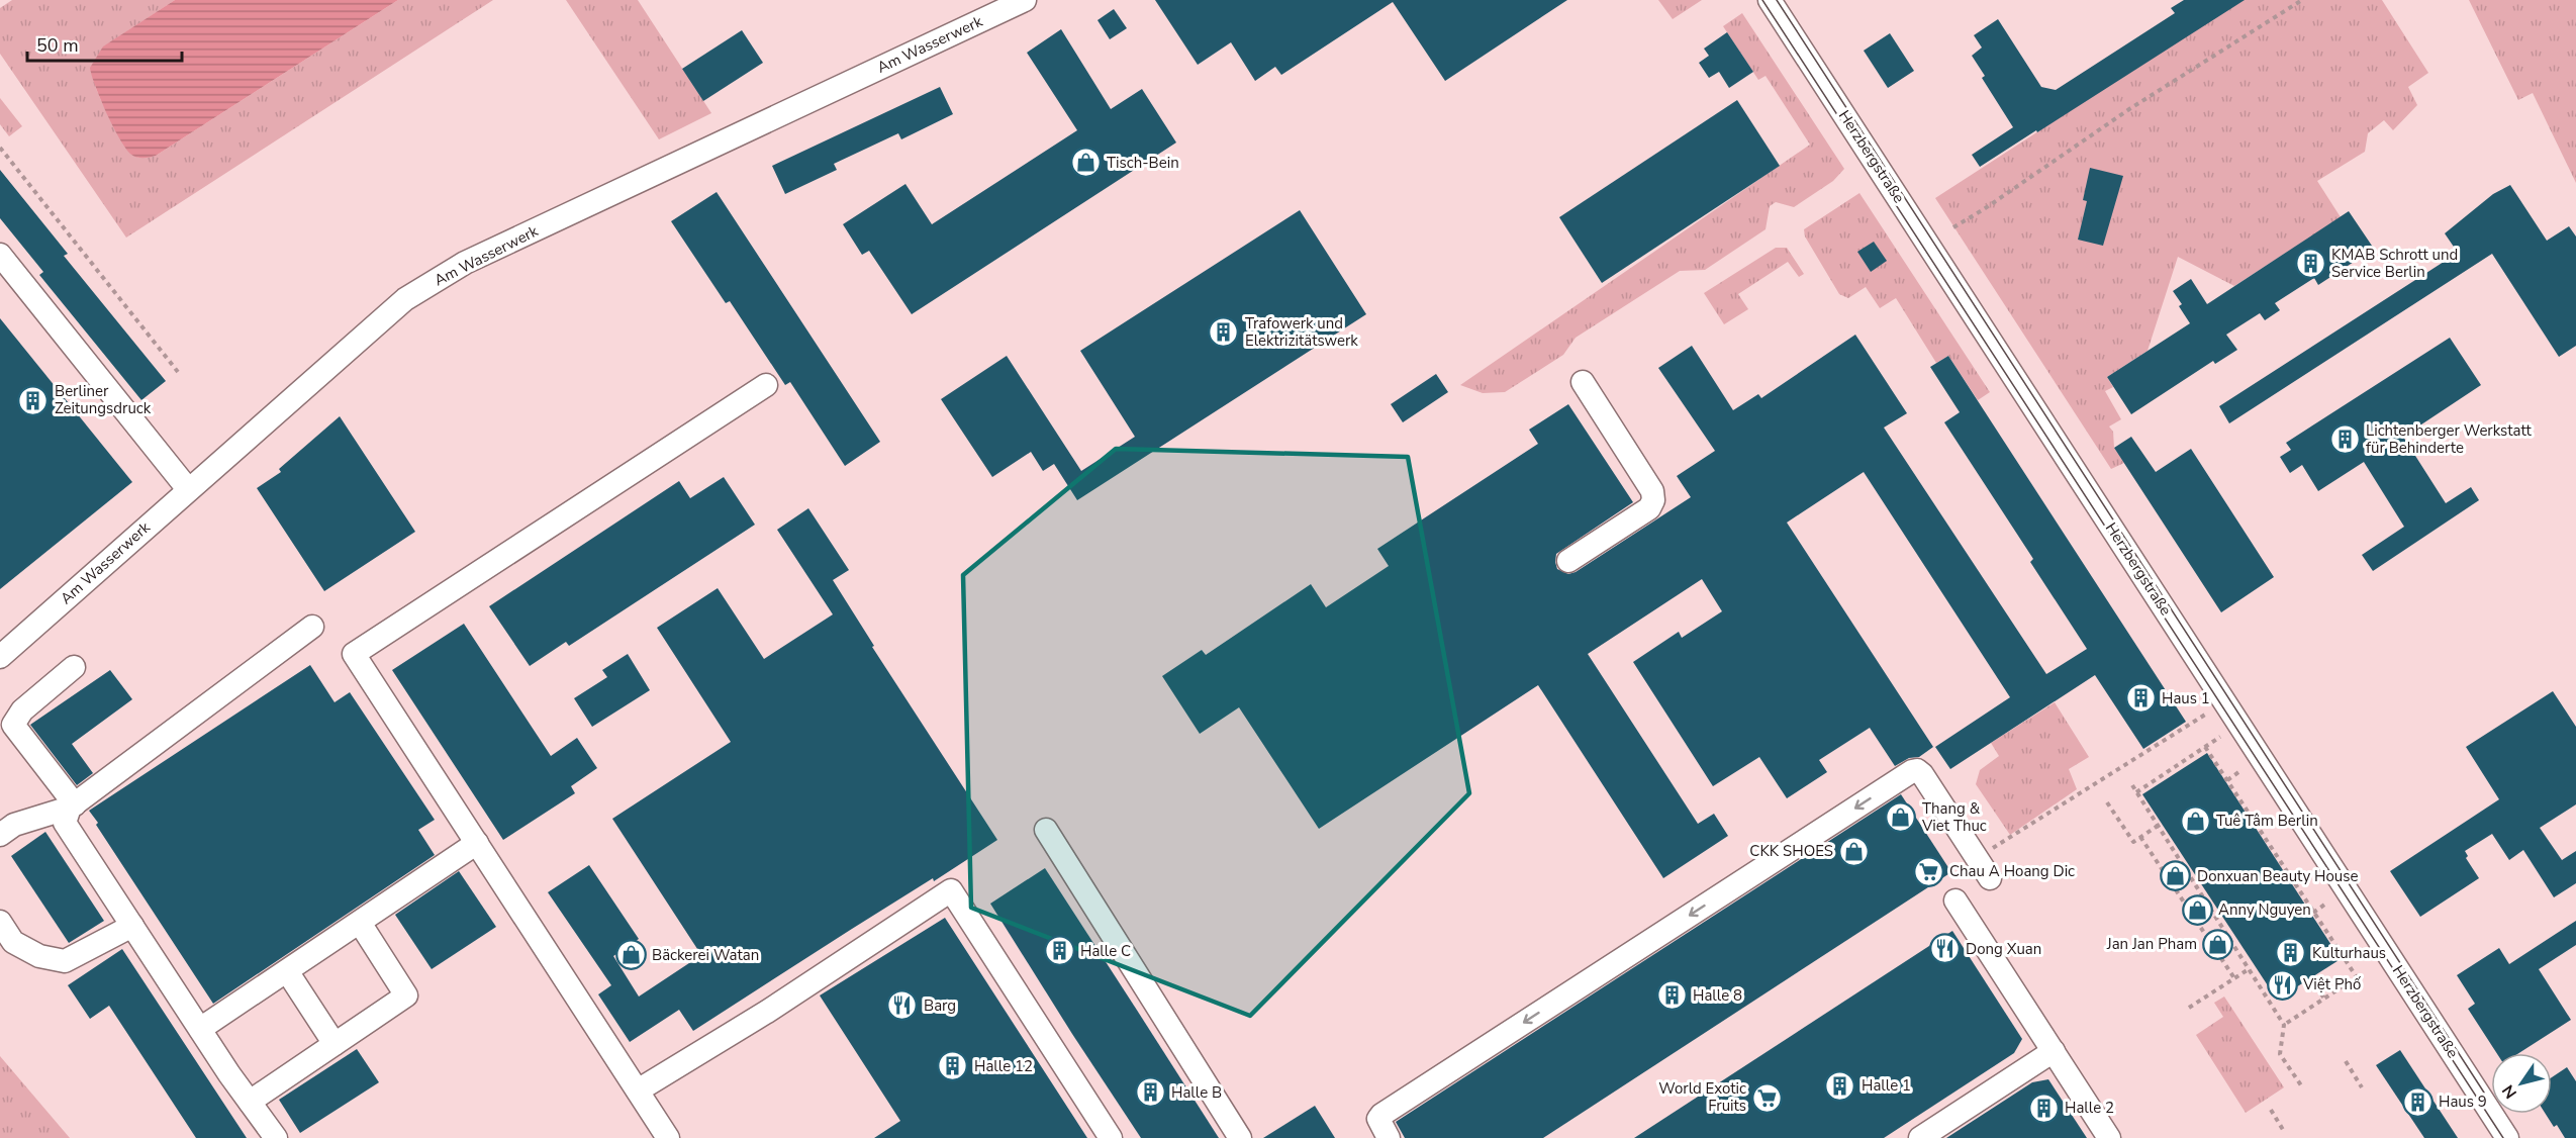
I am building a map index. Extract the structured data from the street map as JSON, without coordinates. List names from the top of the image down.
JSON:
{
  "streets": {
    "street": ["Am Wasserwerk", "Herzbergstraße"]
  },
  "places": {
    "shop": [
      "Tisch-Bein",
      "Thang & Viet Thuc",
      "Tuê Tâm Berlin",
      "CKK SHOES",
      "Donxuan Beauty House",
      "Anny Nguyen",
      "Jan Jan Pham",
      "Bäckerei Watan"
    ],
    "building": [
      "KMAB Schrott und Service Berlin",
      "Trafowerk und Elektrizitätswerk",
      "Berliner Zeitungsdruck",
      "Lichtenberger Werkstatt für Behinderte",
      "Haus 1",
      "Halle C",
      "Kulturhaus",
      "Halle 8",
      "Halle 12",
      "Halle 1",
      "Halle B",
      "Haus 9",
      "Halle 2"
    ],
    "supermarket": ["Chau A Hoang Dic", "World Exotic Fruits"],
    "restaurant": ["Dong Xuan", "Việt Phố", "Barg"]
  },
  "scale_bar": "50 m",
  "north": "bottom left"
}
